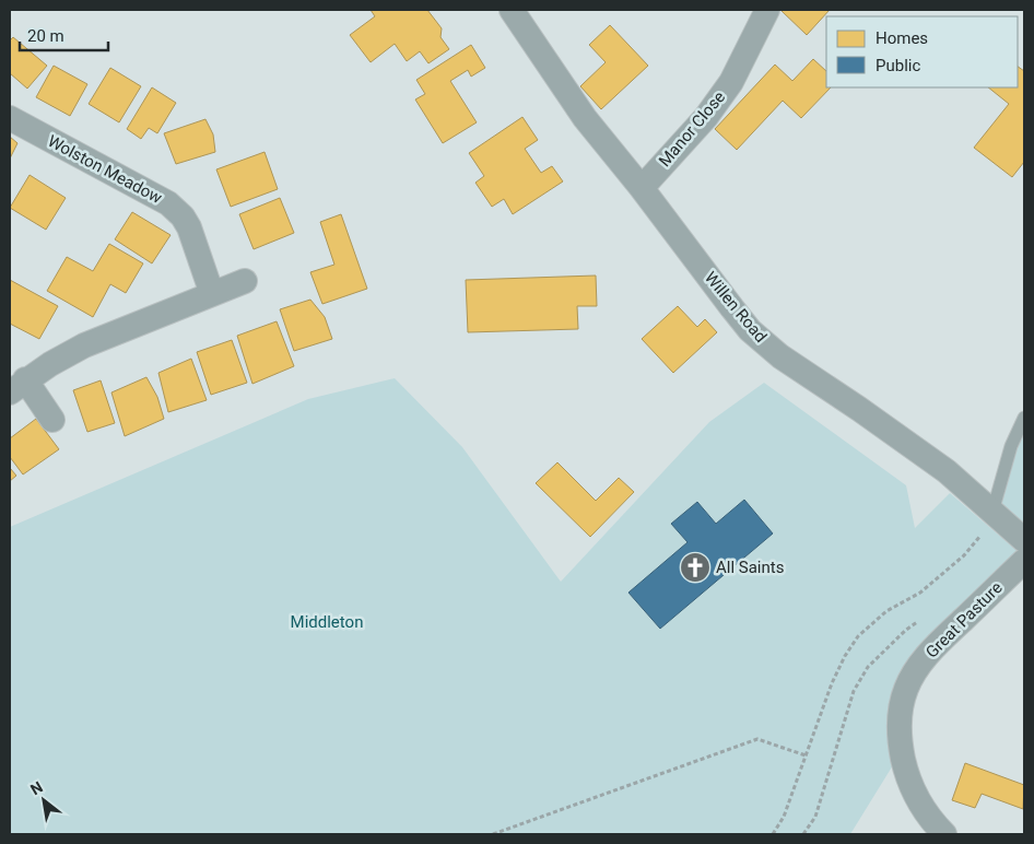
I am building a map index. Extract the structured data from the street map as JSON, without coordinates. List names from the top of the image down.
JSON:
{
  "streets": {
    "street": [
      "Manor Close",
      "Wolston Meadow",
      "Willen Road",
      "Great Pasture"
    ]
  },
  "crossings": [
    ["Manor Close", "Willen Road"]
  ],
  "parks": ["Middleton"],
  "places": {
    "church": ["All Saints"]
  },
  "legend": ["Homes", "Public"],
  "scale_bar": "20 m",
  "north": "top left"
}
